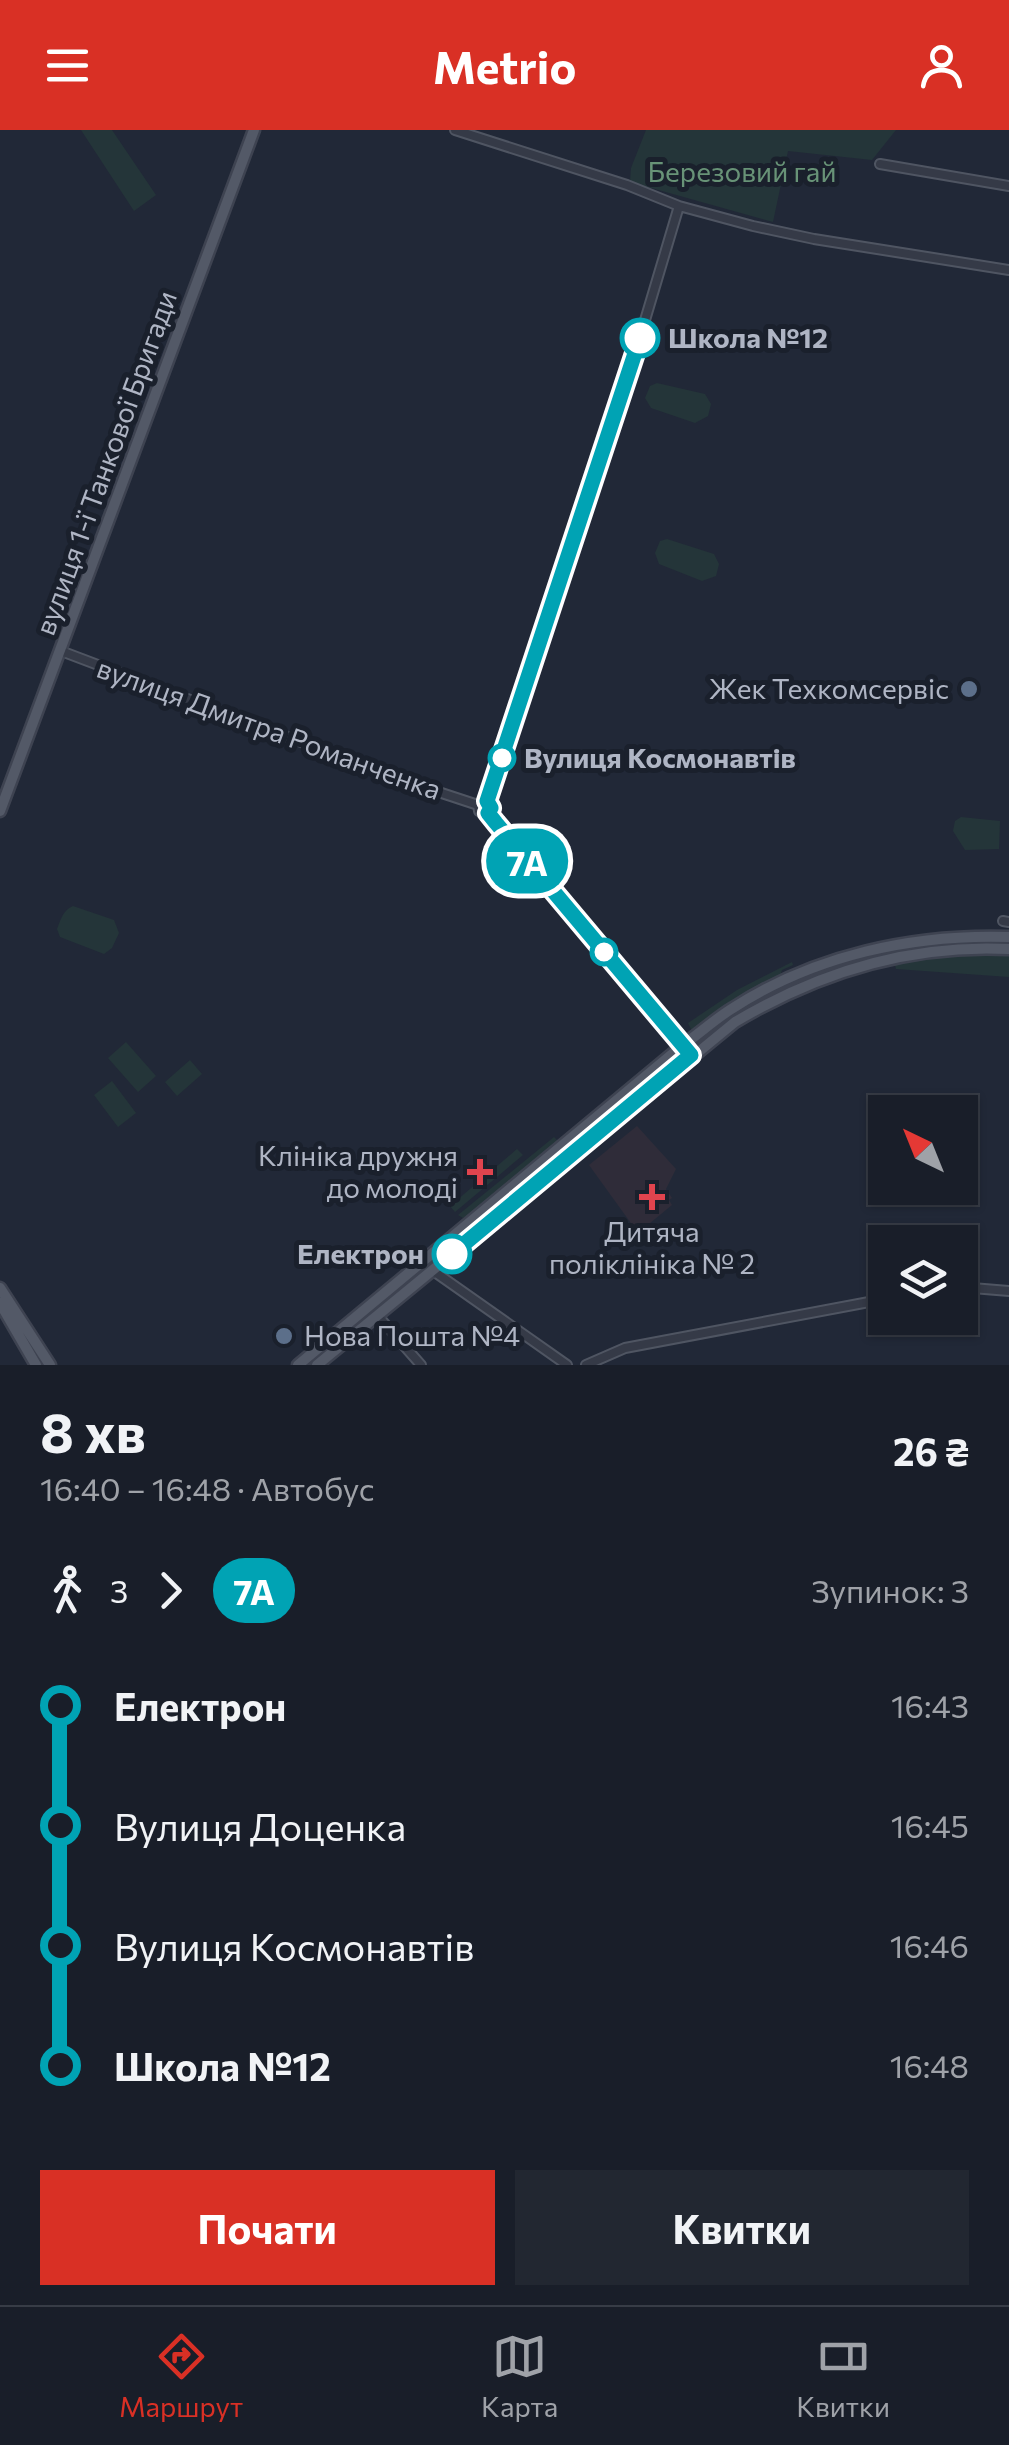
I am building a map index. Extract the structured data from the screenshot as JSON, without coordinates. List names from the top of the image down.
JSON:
{
  "streets": {
    "main road": ["вулиця 1-ї Танкової Бригади"],
    "street": ["вулиця Дмитра Романченка"]
  },
  "crossings": [
    ["вулиця 1-ї Танкової Бригади", "вулиця Дмитра Романченка"]
  ],
  "parks": ["Березовий гай"],
  "places": {
    "other": [
      "Школа №12",
      "Жек Техкомсервіс",
      "Вулиця Космонавтів",
      "Електрон",
      "Нова Пошта №4"
    ],
    "health": ["Клініка дружня до молоді", "Дитяча поліклініка № 2"]
  },
  "lines": ["bus line 7А"],
  "north": "top left",
  "page": {
    "header": "Metrio",
    "on_map": "7А",
    "heading": ["8 хв", "16:40 – 16:48 · Автобус", "26 ₴"],
    "legs": ["3", "7А", "Зупинок: 3"],
    "list": [
      {
        "name": "Електрон",
        "value": "16:43"
      },
      {
        "name": "Вулиця Доценка",
        "value": "16:45"
      },
      {
        "name": "Вулиця Космонавтів",
        "value": "16:46"
      },
      {
        "name": "Школа №12",
        "value": "16:48"
      }
    ],
    "buttons": ["Почати", "Квитки"],
    "tabs": ["Маршрут", "Карта", "Квитки"]
  }
}
